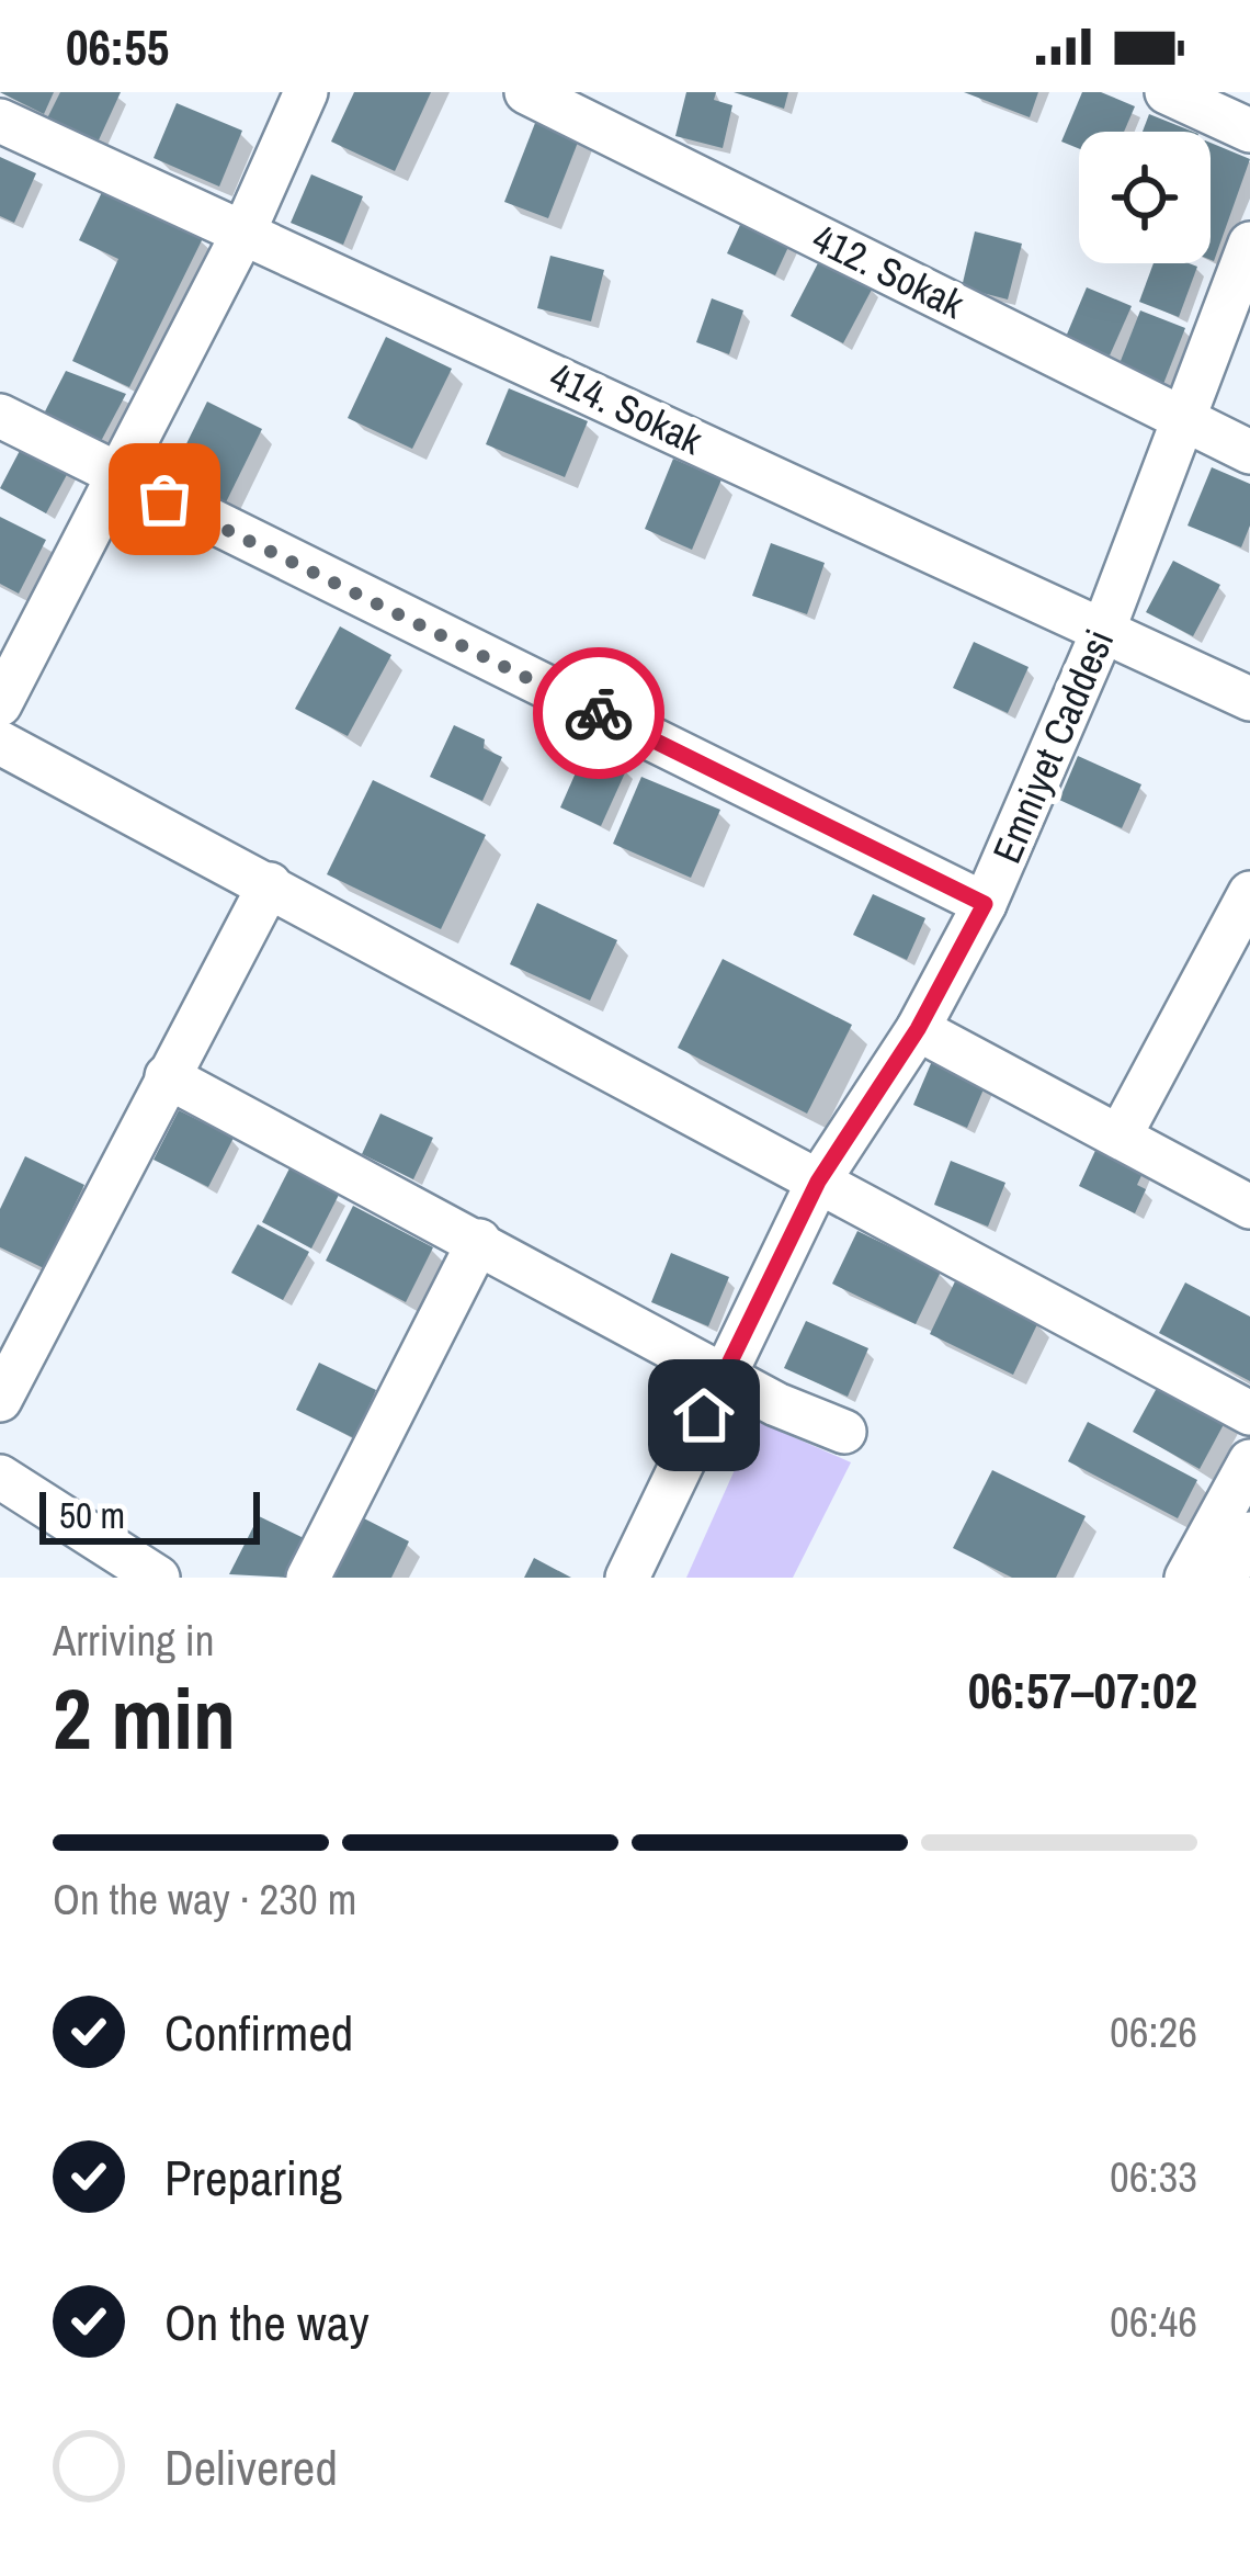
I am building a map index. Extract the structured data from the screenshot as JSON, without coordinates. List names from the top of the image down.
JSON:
{
  "streets": {
    "street": ["412. Sokak", "414. Sokak", "Emniyet Caddesi"]
  },
  "crossings": [
    ["412. Sokak", "Emniyet Caddesi"],
    ["414. Sokak", "Emniyet Caddesi"]
  ],
  "scale_bar": "50 m",
  "page": {
    "status": "06:55",
    "scale": "50 m",
    "heading": ["2 min", "Arriving in", "06:57–07:02"],
    "bar": "On the way · 230 m",
    "list": [
      ["Confirmed", "06:26"],
      ["Preparing", "06:33"],
      ["On the way", "06:46"],
      "Delivered"
    ]
  }
}
